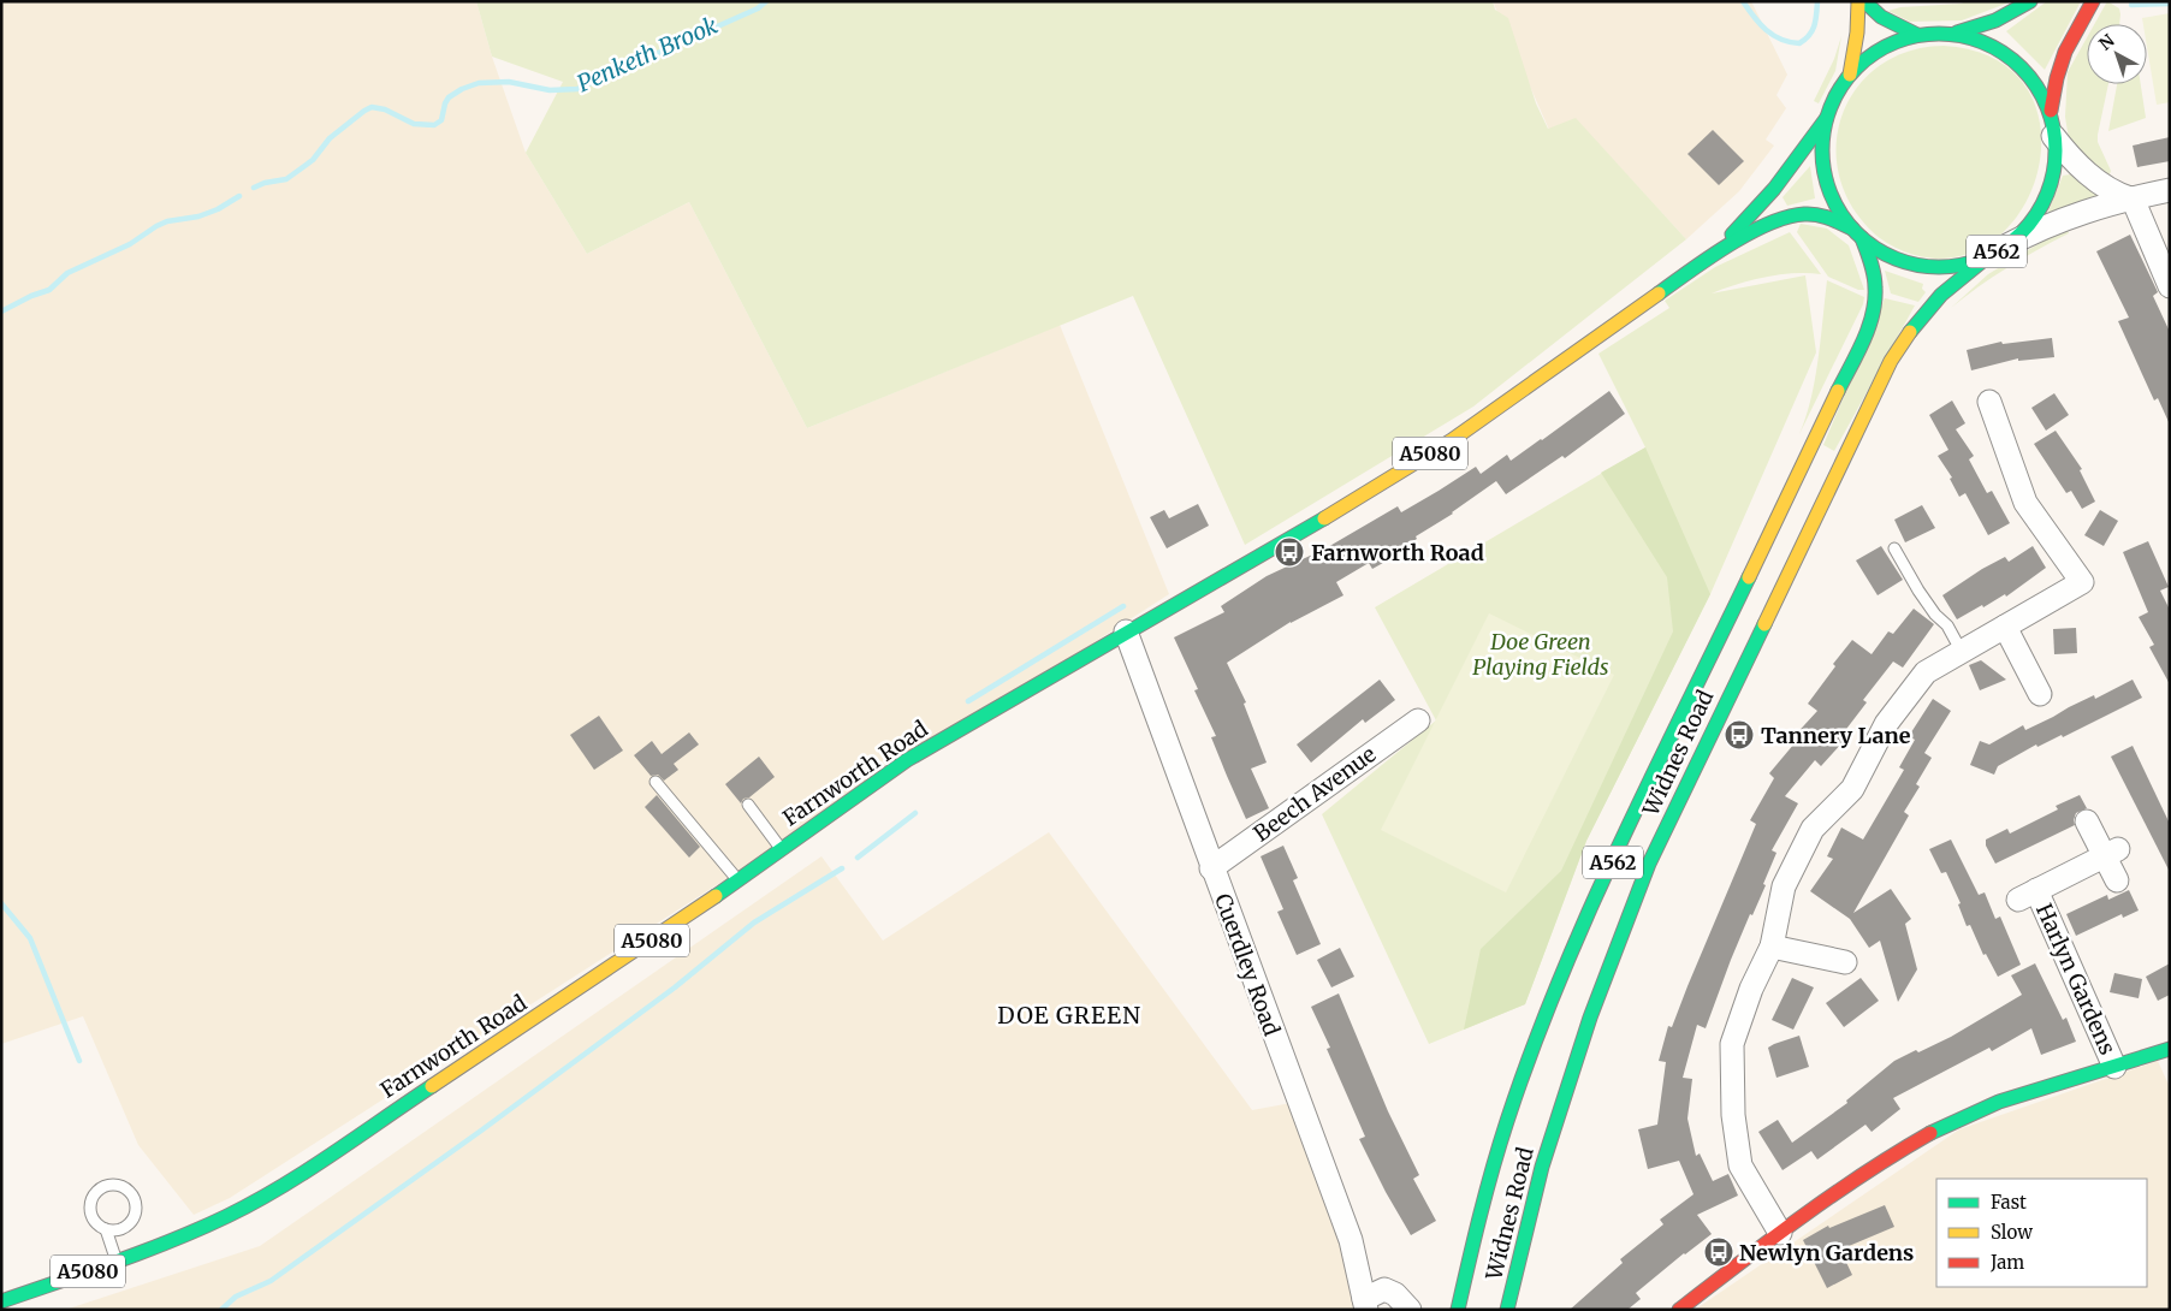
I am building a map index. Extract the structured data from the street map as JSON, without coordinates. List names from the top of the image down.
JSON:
{
  "streets": {
    "main road": [
      "A562",
      "A5080",
      "Widnes Road",
      "Farnworth Road"
    ],
    "street": ["Beech Avenue", "Cuerdley Road", "Harlyn Gardens"]
  },
  "crossings": [
    ["A562", "Widnes Road"],
    ["A562", "Farnworth Road"],
    ["A5080", "Farnworth Road"],
    ["Widnes Road", "Farnworth Road"],
    ["Farnworth Road", "Cuerdley Road"],
    ["Beech Avenue", "Cuerdley Road"]
  ],
  "districts": ["DOE GREEN"],
  "water": ["Penketh Brook"],
  "parks": ["Doe Green Playing Fields"],
  "places": {
    "bus stop": ["Farnworth Road", "Tannery Lane", "Newlyn Gardens"]
  },
  "legend": ["Fast", "Slow", "Jam"],
  "north": "top left"
}
